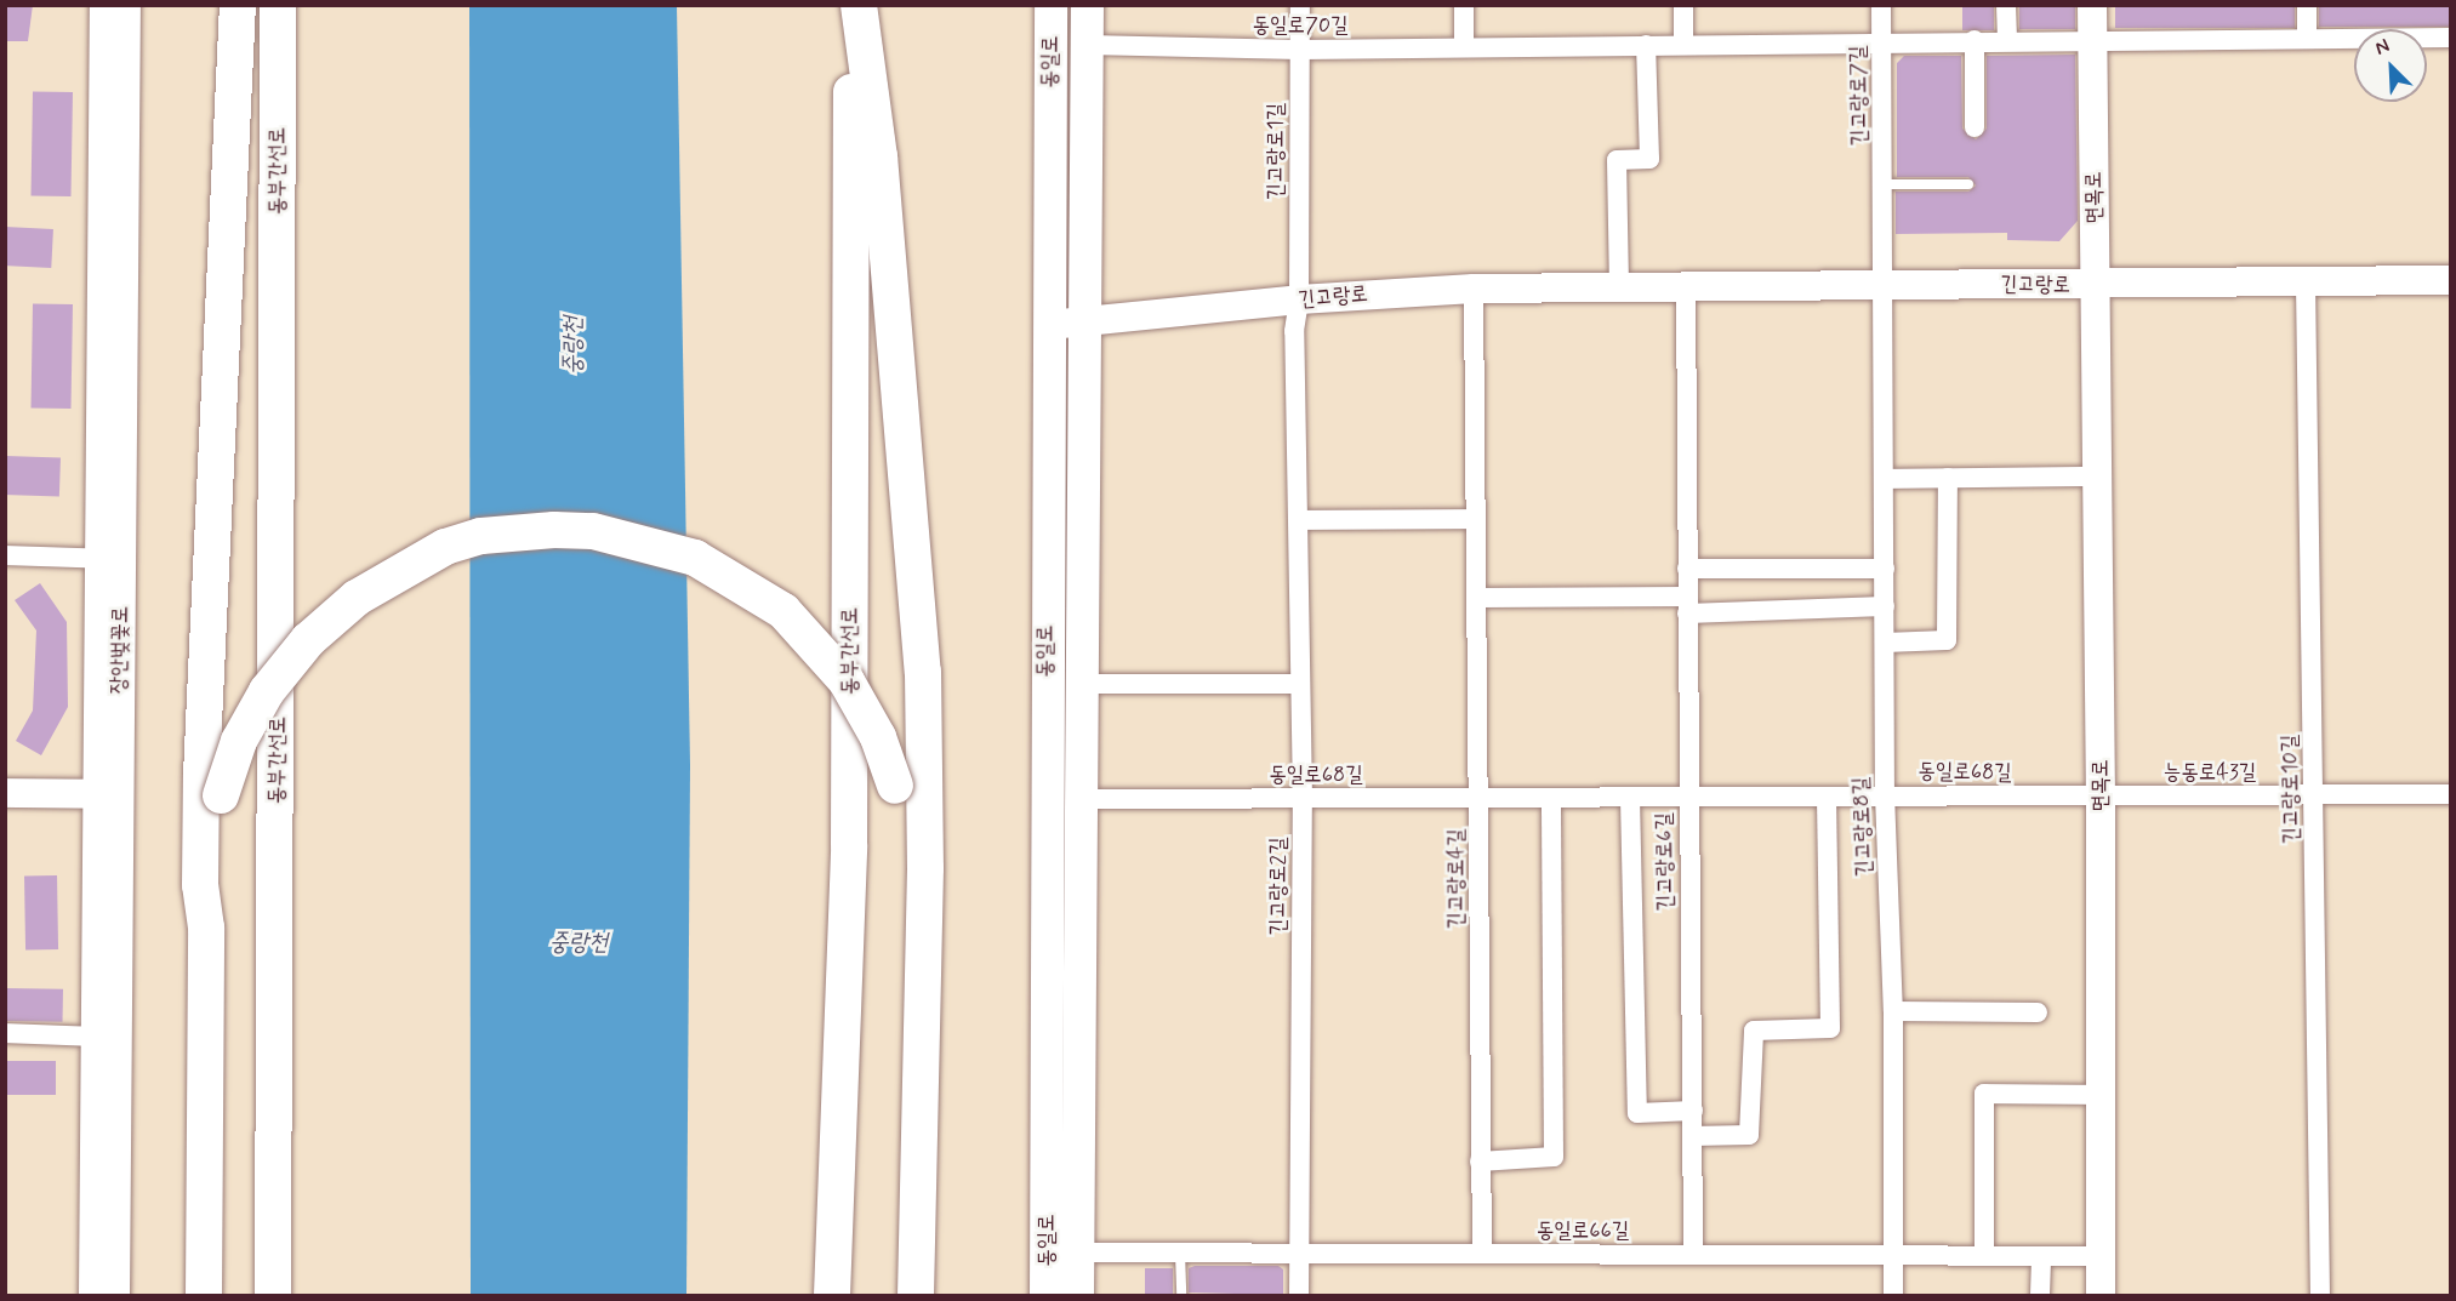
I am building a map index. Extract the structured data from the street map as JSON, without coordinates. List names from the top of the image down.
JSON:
{
  "streets": {
    "highway": ["동부간선로"],
    "main road": ["동일로"],
    "street": [
      "동일로70길",
      "긴고랑로7길",
      "긴고랑로1길",
      "면목로",
      "긴고랑로",
      "장안벚꽃로",
      "동일로68길",
      "능동로43길",
      "긴고랑로10길",
      "긴고랑로8길",
      "긴고랑로6길",
      "긴고랑로4길",
      "긴고랑로2길",
      "동일로66길"
    ]
  },
  "crossings": [
    ["동일로70길", "동일로"],
    ["동일로70길", "긴고랑로7길"],
    ["동일로70길", "긴고랑로1길"],
    ["동일로70길", "면목로"],
    ["동일로", "긴고랑로"],
    ["동일로", "동일로68길"],
    ["동일로", "긴고랑로2길"],
    ["동일로", "동일로66길"],
    ["긴고랑로7길", "긴고랑로"],
    ["긴고랑로7길", "긴고랑로8길"],
    ["긴고랑로1길", "긴고랑로"],
    ["긴고랑로1길", "긴고랑로2길"],
    ["면목로", "긴고랑로"],
    ["면목로", "동일로68길"],
    ["면목로", "능동로43길"],
    ["면목로", "동일로66길"],
    ["긴고랑로", "긴고랑로10길"],
    ["긴고랑로", "긴고랑로8길"],
    ["긴고랑로", "긴고랑로6길"],
    ["긴고랑로", "긴고랑로4길"],
    ["긴고랑로", "긴고랑로2길"],
    ["동일로68길", "능동로43길"],
    ["동일로68길", "긴고랑로8길"],
    ["동일로68길", "긴고랑로6길"],
    ["동일로68길", "긴고랑로4길"],
    ["동일로68길", "긴고랑로2길"],
    ["능동로43길", "긴고랑로10길"],
    ["긴고랑로8길", "동일로66길"],
    ["긴고랑로6길", "동일로66길"],
    ["긴고랑로4길", "동일로66길"],
    ["긴고랑로2길", "동일로66길"]
  ],
  "water": ["중랑천"],
  "north": "top left"
}
